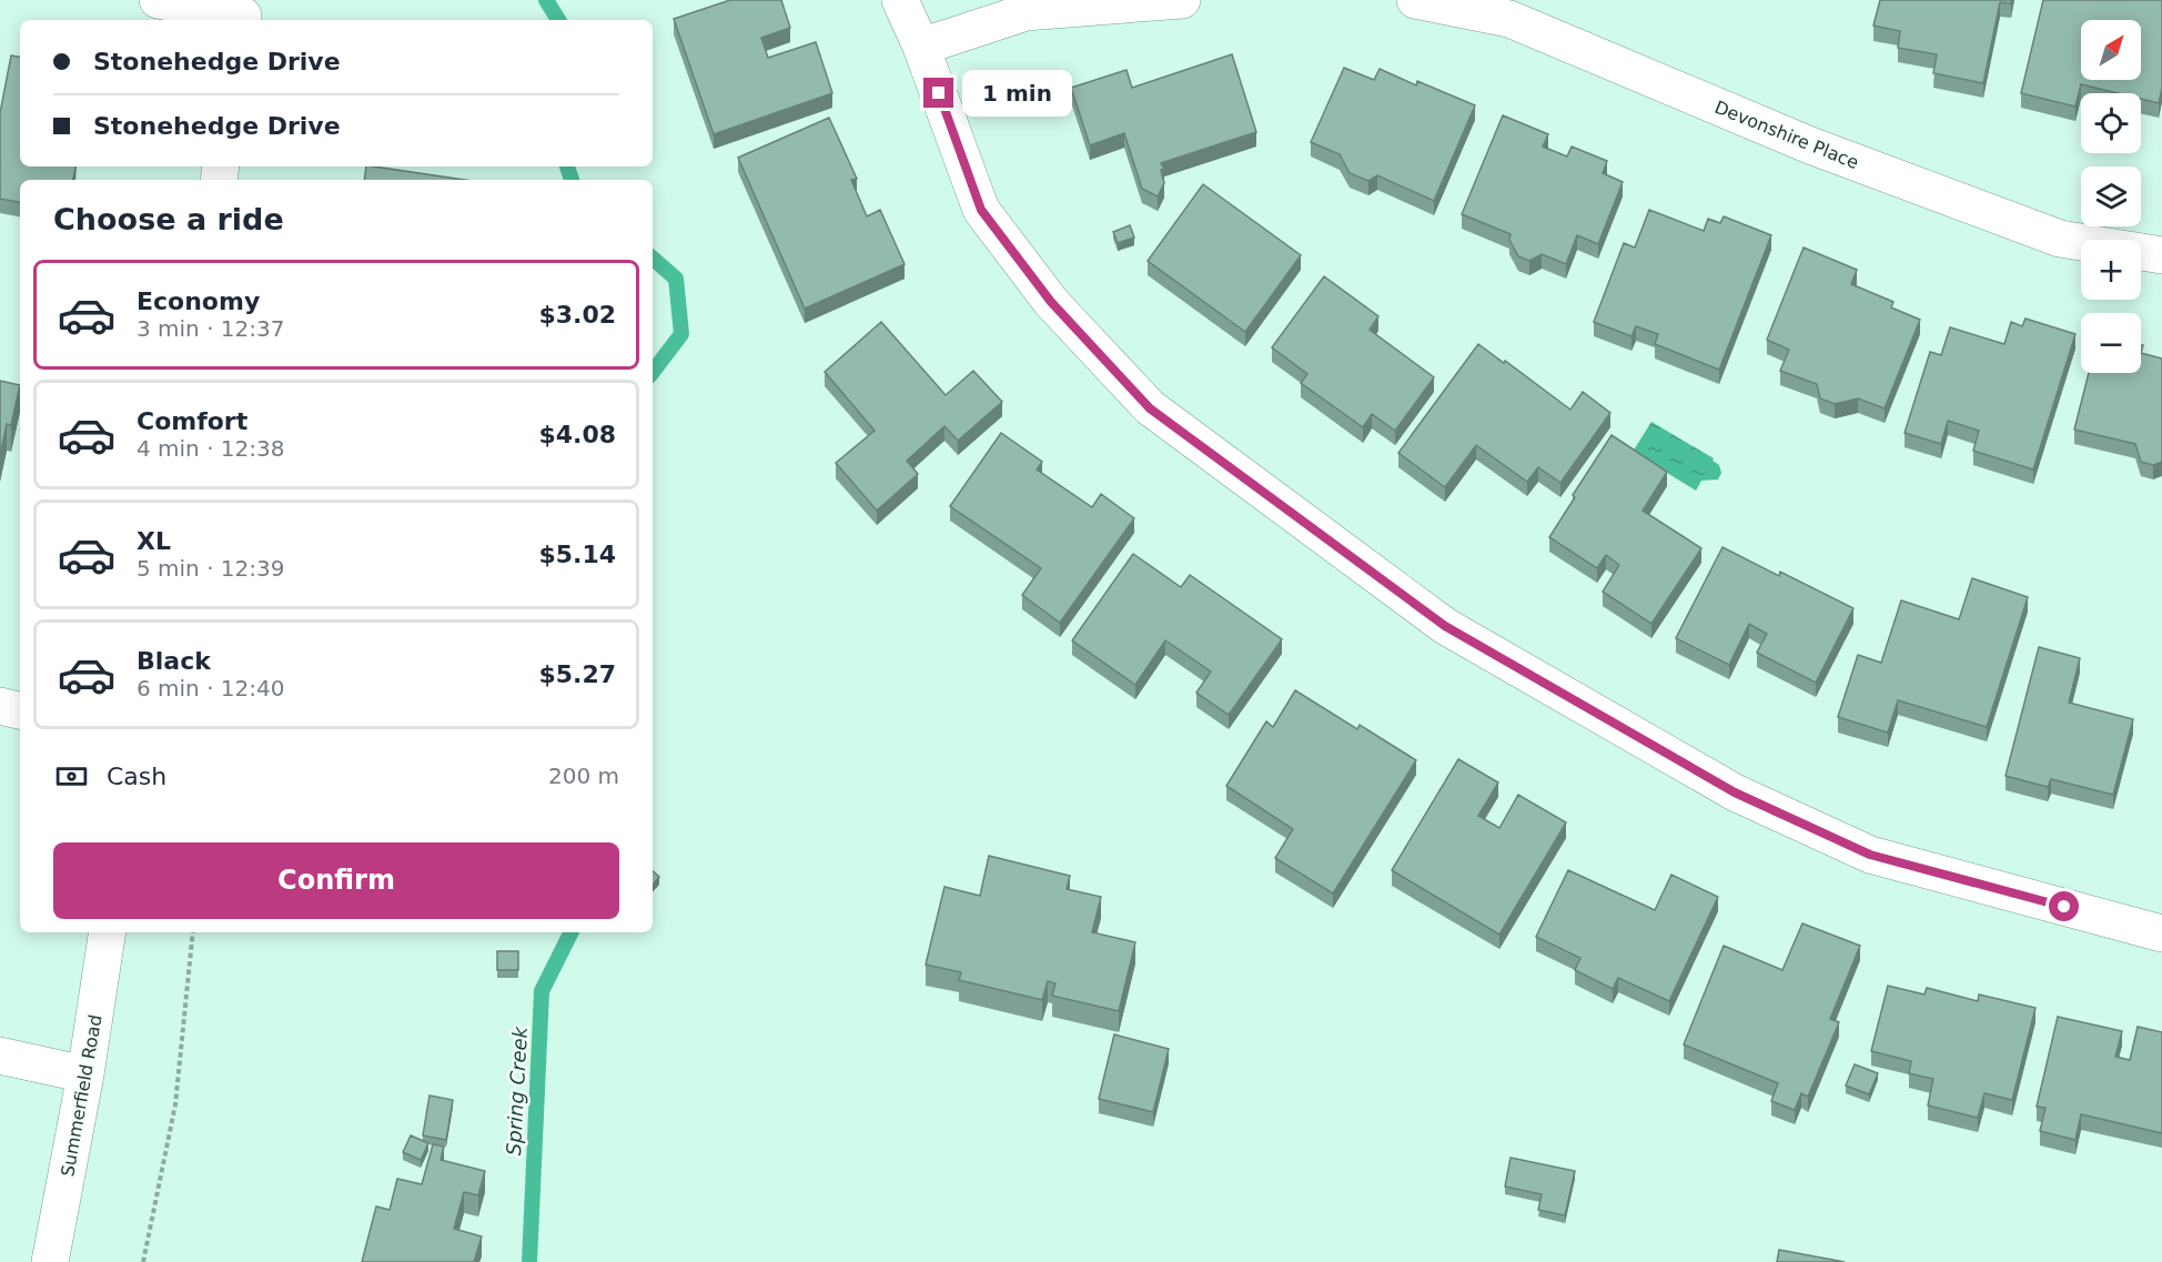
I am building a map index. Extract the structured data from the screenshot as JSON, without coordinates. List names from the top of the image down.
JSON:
{
  "streets": {
    "street": ["Devonshire Place", "Summerfield Road"]
  },
  "water": ["Spring Creek"],
  "north": "top right",
  "page": {
    "map_buttons": ["+", "−"],
    "banner": ["Stonehedge Drive", "Stonehedge Drive"],
    "bubble": "1 min",
    "heading": "Choose a ride",
    "list": [
      {
        "name": "Economy",
        "note": "3 min · 12:37",
        "value": "$3.02"
      },
      {
        "name": "Comfort",
        "note": "4 min · 12:38",
        "value": "$4.08"
      },
      {
        "name": "XL",
        "note": "5 min · 12:39",
        "value": "$5.14"
      },
      {
        "name": "Black",
        "note": "6 min · 12:40",
        "value": "$5.27"
      }
    ],
    "pay": ["Cash", "200 m"],
    "buttons": "Confirm"
  }
}
